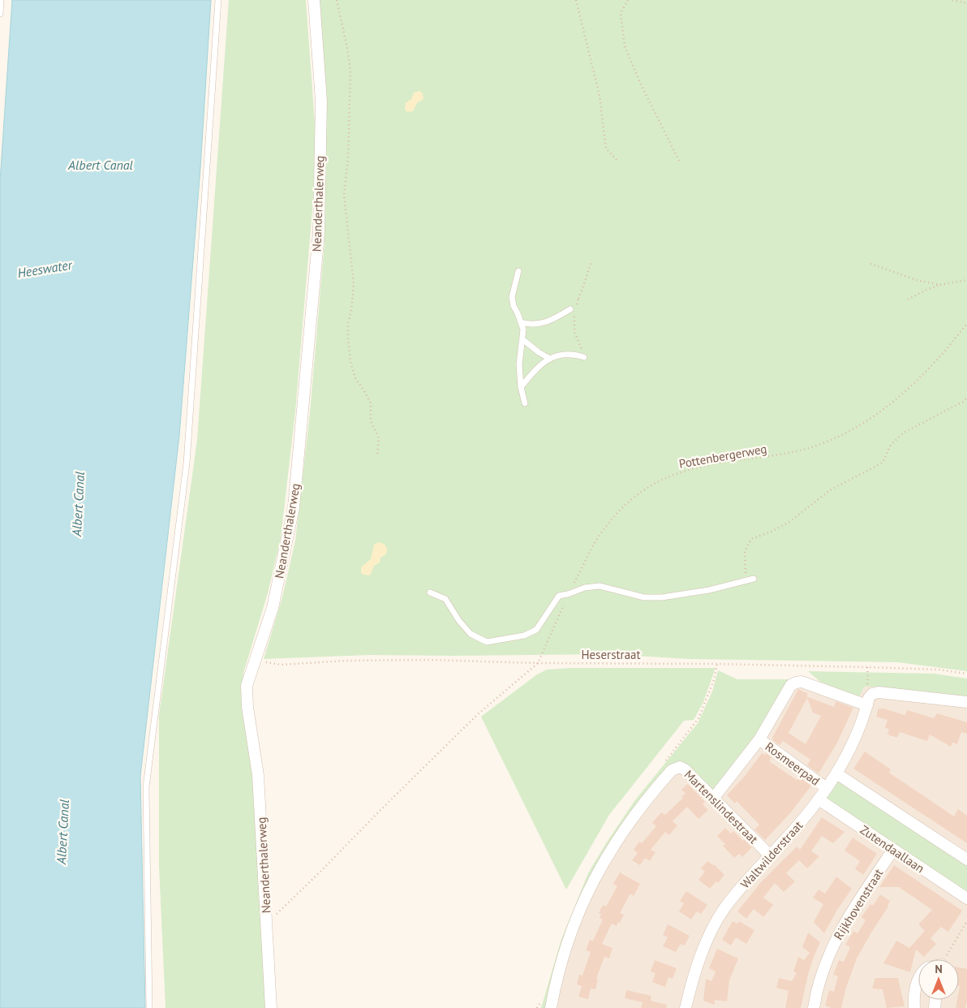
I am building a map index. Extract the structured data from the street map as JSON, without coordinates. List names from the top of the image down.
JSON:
{
  "streets": {
    "street": [
      "Neanderthalerweg",
      "Rosmeerpad",
      "Martenslindestraat",
      "Zutendaallaan",
      "Waltwilderstraat",
      "Rijkhovenstraat"
    ],
    "path": ["Pottenbergerweg", "Heserstraat"]
  },
  "crossings": [
    ["Neanderthalerweg", "Heserstraat"],
    ["Pottenbergerweg", "Heserstraat"],
    ["Rosmeerpad", "Martenslindestraat"],
    ["Rosmeerpad", "Waltwilderstraat"],
    ["Martenslindestraat", "Waltwilderstraat"],
    ["Zutendaallaan", "Waltwilderstraat"],
    ["Zutendaallaan", "Rijkhovenstraat"]
  ],
  "water": ["Albert Canal", "Heeswater"],
  "north": "top"
}
